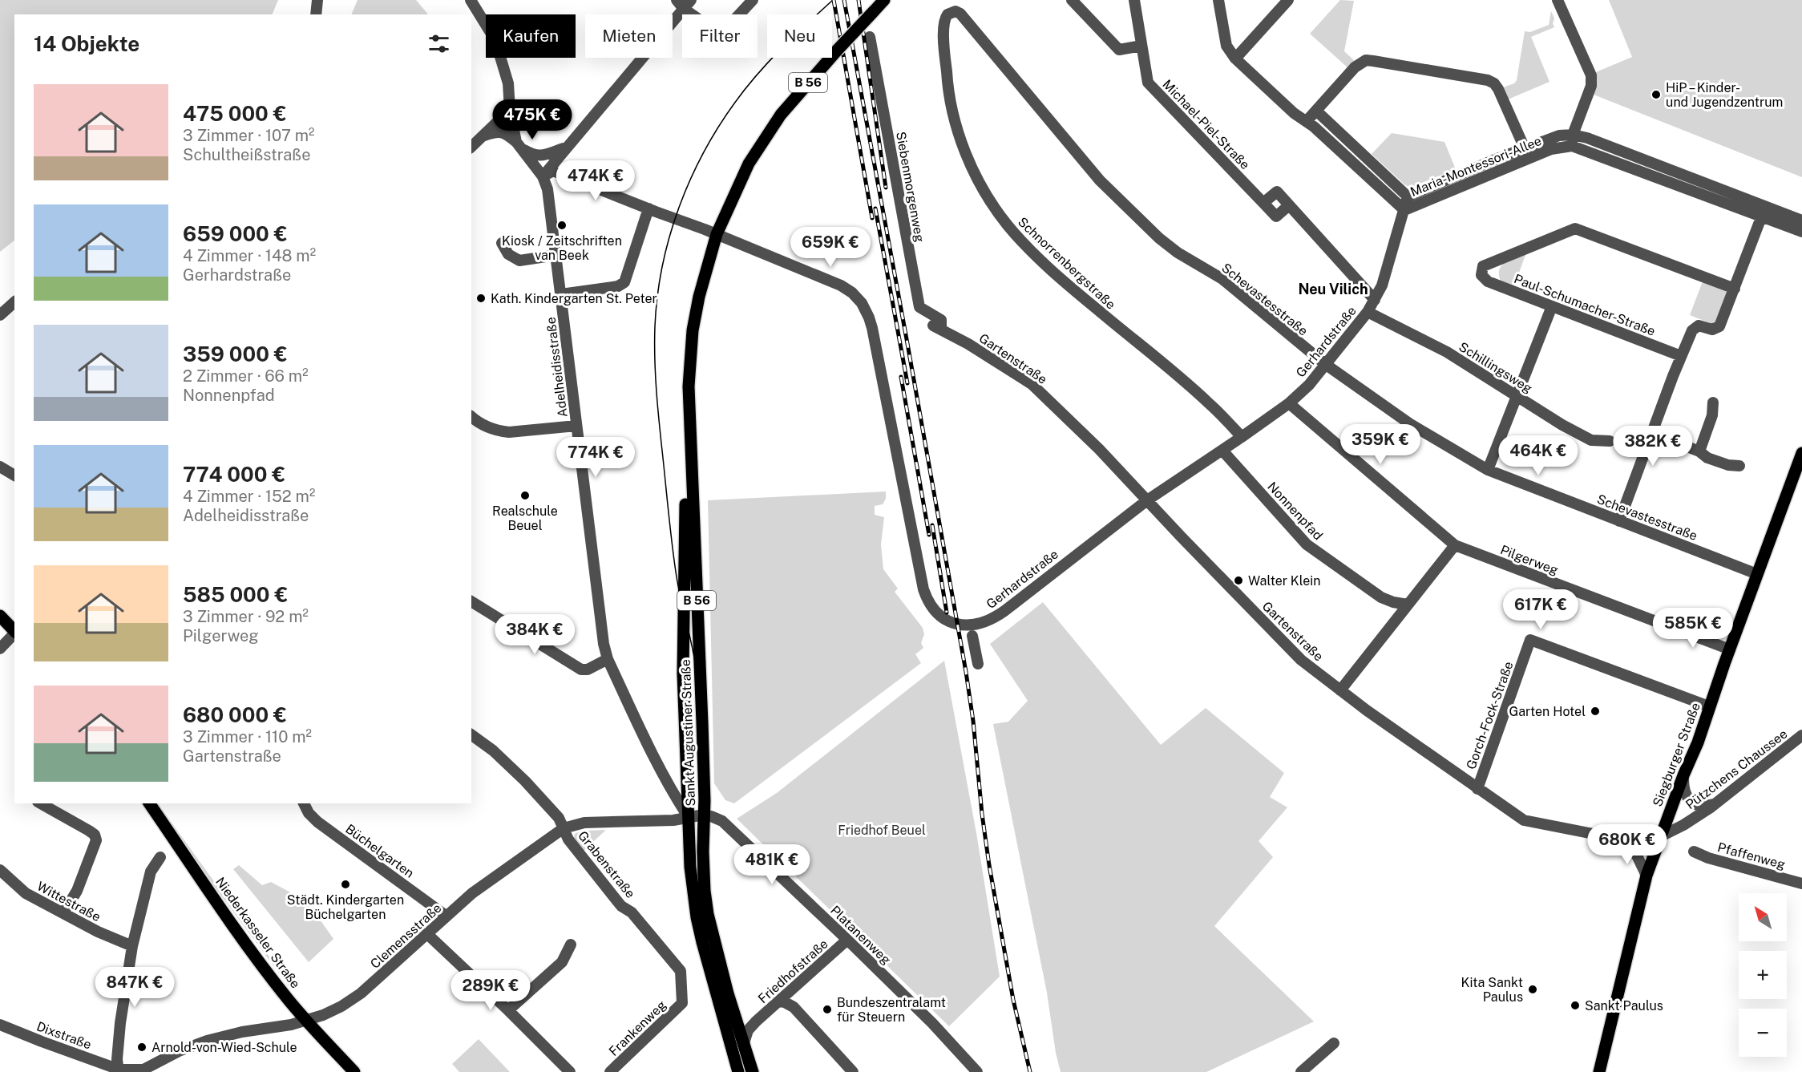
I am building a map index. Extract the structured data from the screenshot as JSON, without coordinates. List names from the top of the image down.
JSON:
{
  "streets": {
    "main road": [
      "B 56",
      "Sankt Augustiner Straße",
      "Siegburger Straße",
      "Niederkasseler Straße"
    ],
    "street": [
      "Michael-Piel-Straße",
      "Maria-Montessori-Allee",
      "Siebenmorgenweg",
      "Schnorrenbergstraße",
      "Schevastesstraße",
      "Paul-Schumacher-Straße",
      "Gerhardstraße",
      "Gartenstraße",
      "Adelheidisstraße",
      "Schillingsweg",
      "Nonnenpfad",
      "Pilgerweg",
      "Gorch-Fock-Straße",
      "Pützchens Chaussee",
      "Büchelgarten",
      "Pfaffenweg",
      "Grabenstraße",
      "Wittestraße",
      "Platanenweg",
      "Clemensstraße",
      "Friedhofstraße",
      "Frankenweg",
      "Dixstraße"
    ]
  },
  "crossings": [
    ["Maria-Montessori-Allee", "Gerhardstraße"],
    ["Siebenmorgenweg", "Gartenstraße"],
    ["Schnorrenbergstraße", "Schevastesstraße"],
    ["Schnorrenbergstraße", "Gerhardstraße"],
    ["Schevastesstraße", "Gerhardstraße"],
    ["Schevastesstraße", "Siegburger Straße"],
    ["Gerhardstraße", "Gartenstraße"],
    ["Gerhardstraße", "Adelheidisstraße"],
    ["Gerhardstraße", "Schillingsweg"],
    ["Gerhardstraße", "Nonnenpfad"],
    ["Gerhardstraße", "Sankt Augustiner Straße"],
    ["Gartenstraße", "Gorch-Fock-Straße"],
    ["Gartenstraße", "Siegburger Straße"],
    ["Gartenstraße", "Pützchens Chaussee"],
    ["Adelheidisstraße", "Sankt Augustiner Straße"],
    ["Adelheidisstraße", "Clemensstraße"],
    ["Pilgerweg", "Siegburger Straße"],
    ["Gorch-Fock-Straße", "Siegburger Straße"],
    ["Sankt Augustiner Straße", "Platanenweg"],
    ["Sankt Augustiner Straße", "Clemensstraße"],
    ["Sankt Augustiner Straße", "Friedhofstraße"],
    ["Siegburger Straße", "Pützchens Chaussee"],
    ["Büchelgarten", "Clemensstraße"],
    ["Grabenstraße", "Clemensstraße"],
    ["Grabenstraße", "Frankenweg"],
    ["Niederkasseler Straße", "Clemensstraße"],
    ["Platanenweg", "Clemensstraße"],
    ["Platanenweg", "Friedhofstraße"],
    ["Clemensstraße", "Dixstraße"]
  ],
  "districts": ["Neu Vilich"],
  "parks": ["Friedhof Beuel"],
  "places": [
    "HiP – Kinder- und Jugendzentrum",
    "Kiosk / Zeitschriften van Beek",
    "Kath. Kindergarten St. Peter",
    "Realschule Beuel",
    "Walter Klein",
    "Garten Hotel",
    "Städt. Kindergarten Büchelgarten",
    "Kita Sankt Paulus",
    "Sankt Paulus",
    "Bundeszentralamt für Steuern",
    "Arnold-von-Wied-Schule"
  ],
  "north": "top left",
  "page": {
    "chip": [
      "Kaufen",
      "Mieten",
      "Filter",
      "Neu"
    ],
    "heading": "14 Objekte",
    "list": [
      {
        "name": "475 000 €",
        "note": "3 Zimmer · 107 m² · Schultheißstraße"
      },
      {
        "name": "659 000 €",
        "note": "4 Zimmer · 148 m² · Gerhardstraße"
      },
      {
        "name": "359 000 €",
        "note": "2 Zimmer · 66 m² · Nonnenpfad"
      },
      {
        "name": "774 000 €",
        "note": "4 Zimmer · 152 m² · Adelheidisstraße"
      },
      {
        "name": "585 000 €",
        "note": "3 Zimmer · 92 m² · Pilgerweg"
      },
      {
        "name": "680 000 €",
        "note": "3 Zimmer · 110 m² · Gartenstraße"
      }
    ],
    "price": [
      "475K €",
      "474K €",
      "659K €",
      "359K €",
      "382K €",
      "464K €",
      "774K €",
      "617K €",
      "585K €",
      "384K €",
      "680K €",
      "481K €",
      "847K €",
      "289K €"
    ],
    "map_buttons": ["+", "−"]
  }
}
